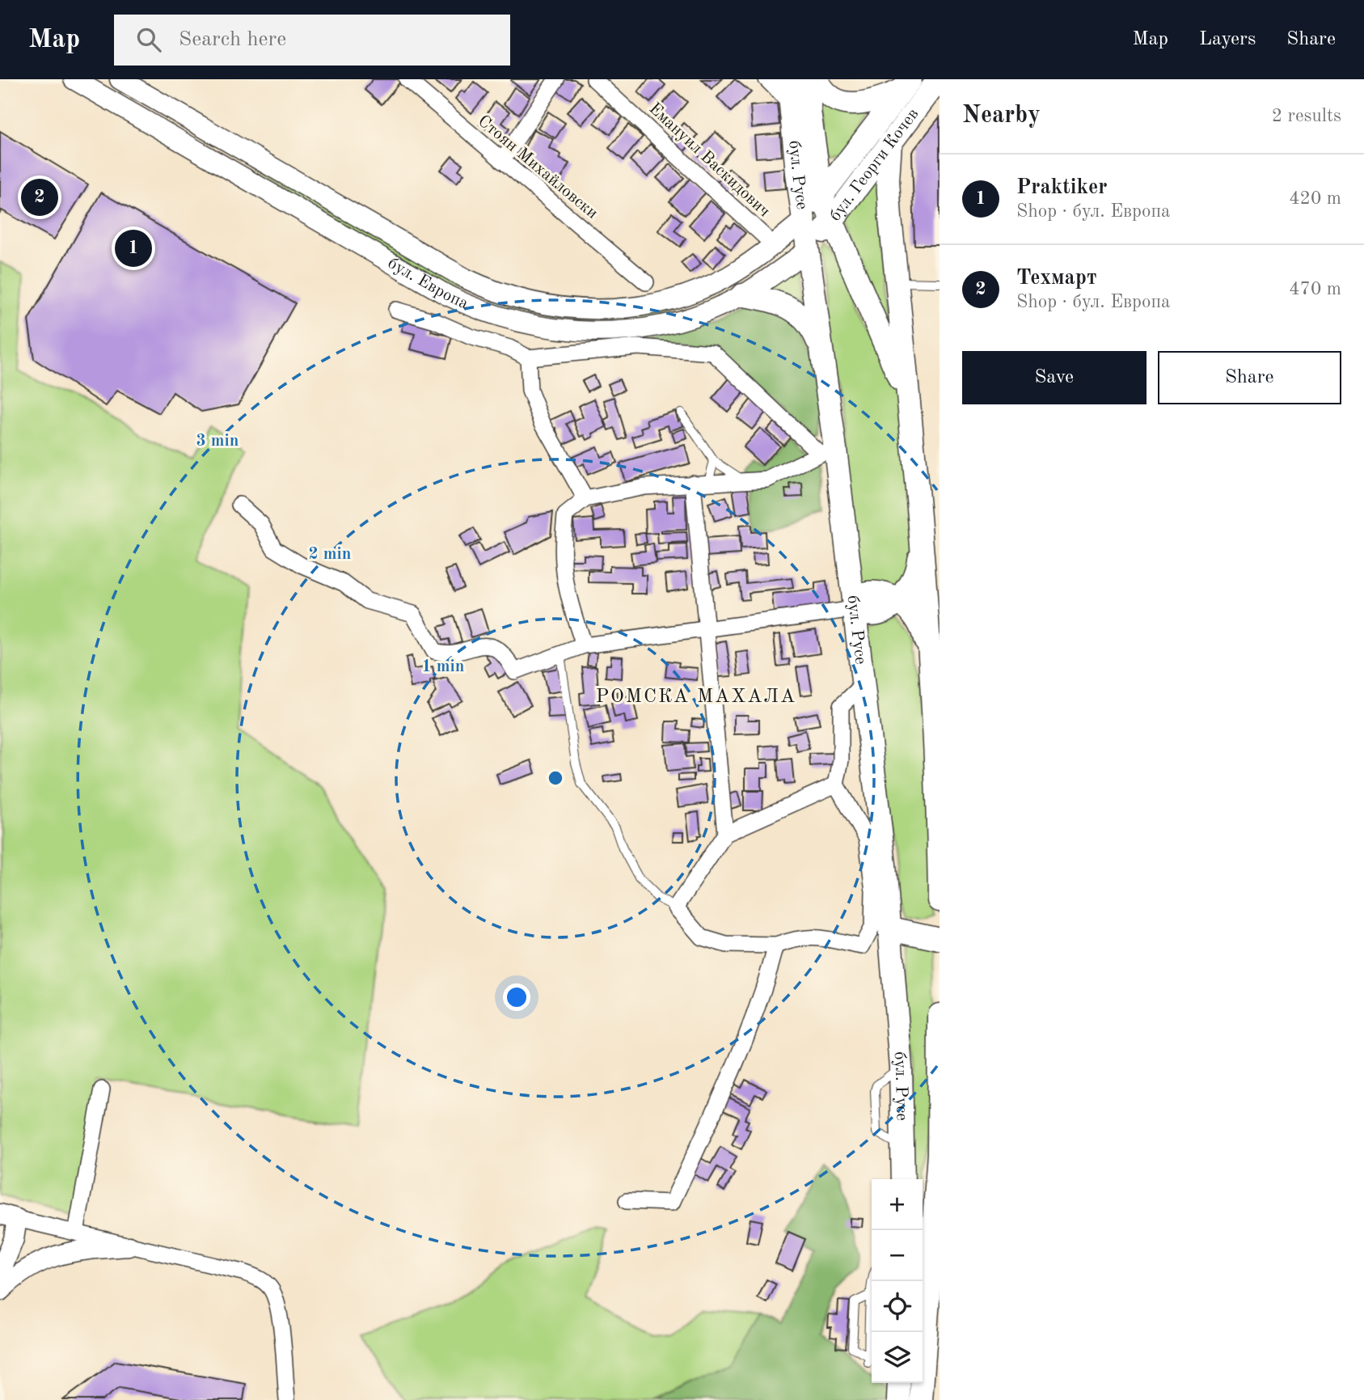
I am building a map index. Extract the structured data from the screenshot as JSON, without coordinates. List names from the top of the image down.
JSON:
{
  "streets": {
    "main road": ["бул. Георги Кочев", "бул. Русе"],
    "street": ["Емануил Васкидович", "Стоян Михайловски", "бул. Европа"]
  },
  "crossings": [
    ["Емануил Васкидович", "бул. Европа"],
    ["бул. Георги Кочев", "бул. Русе"],
    ["бул. Георги Кочев", "бул. Европа"],
    ["бул. Русе", "бул. Европа"]
  ],
  "districts": ["РОМСКА МАХАЛА"],
  "page": {
    "header": "Map",
    "search": "Search here",
    "nav": ["Map", "Layers", "Share"],
    "heading": ["Nearby", "2 results"],
    "list": [
      {
        "mark": "1",
        "name": "Praktiker",
        "note": "Shop · бул. Европа",
        "value": "420 m"
      },
      {
        "mark": "2",
        "name": "Техмарт",
        "note": "Shop · бул. Европа",
        "value": "470 m"
      }
    ],
    "pins": ["2", "1"],
    "buttons": ["Save", "Share"],
    "map_buttons": ["+", "−"]
  },
  "rings": ["3 min", "2 min", "1 min"]
}
